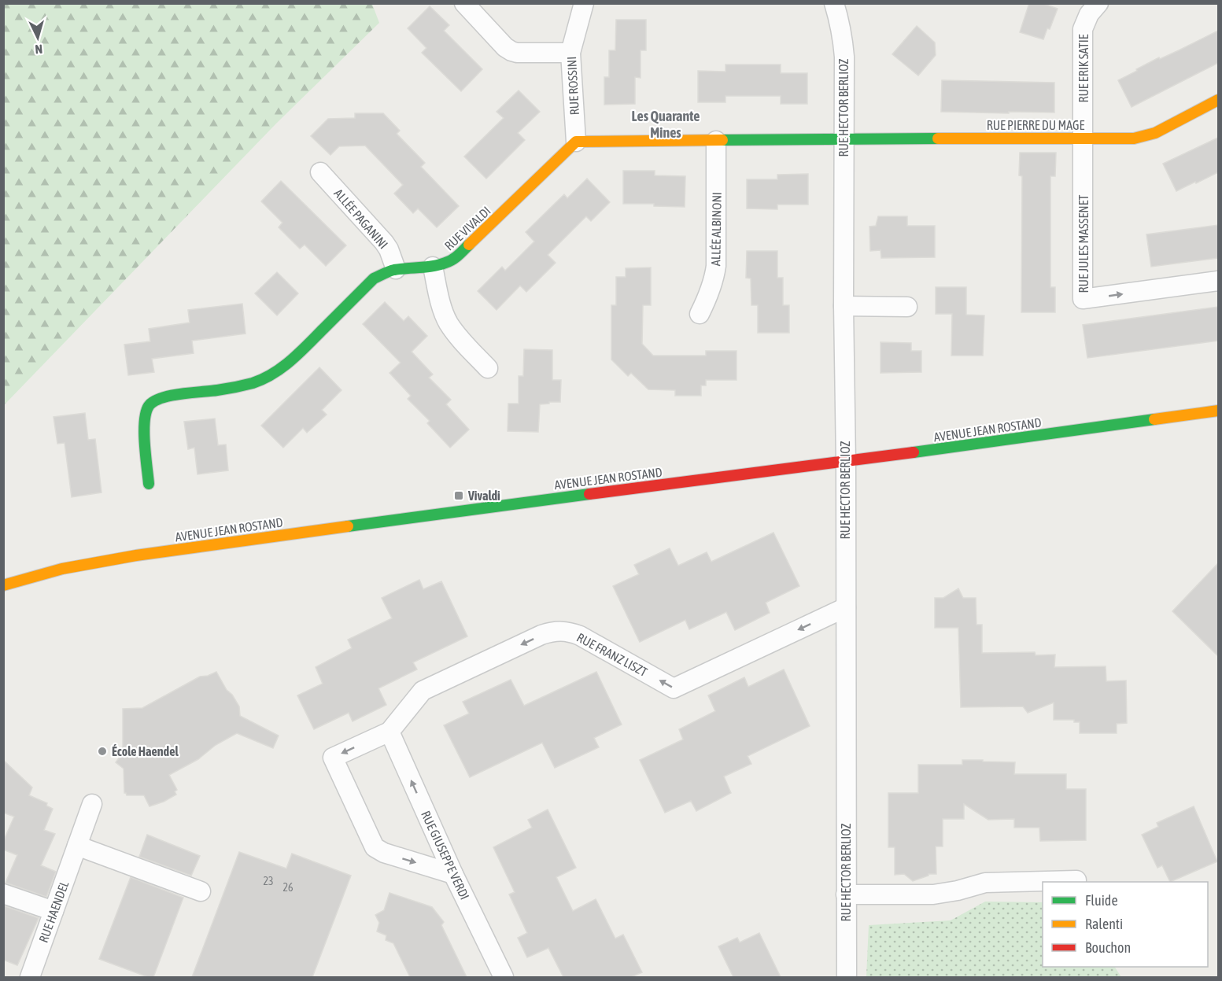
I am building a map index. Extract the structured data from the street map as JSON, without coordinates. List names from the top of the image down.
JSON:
{
  "streets": {
    "street": [
      "RUE ERIK SATIE",
      "RUE ROSSINI",
      "RUE HECTOR BERLIOZ",
      "RUE PIERRE DU MAGE",
      "ALLÉE PAGANINI",
      "RUE VIVALDI",
      "ALLÉE ALBINONI",
      "RUE JULES MASSENET",
      "AVENUE JEAN ROSTAND",
      "RUE FRANZ LISZT",
      "RUE GIUSEPPE VERDI",
      "RUE HAENDEL"
    ]
  },
  "crossings": [
    ["RUE ERIK SATIE", "RUE PIERRE DU MAGE"],
    ["RUE ERIK SATIE", "RUE JULES MASSENET"],
    ["RUE ROSSINI", "RUE VIVALDI"],
    ["RUE HECTOR BERLIOZ", "RUE PIERRE DU MAGE"],
    ["RUE HECTOR BERLIOZ", "AVENUE JEAN ROSTAND"],
    ["RUE HECTOR BERLIOZ", "RUE FRANZ LISZT"],
    ["RUE PIERRE DU MAGE", "RUE JULES MASSENET"],
    ["ALLÉE PAGANINI", "RUE VIVALDI"],
    ["RUE FRANZ LISZT", "RUE GIUSEPPE VERDI"]
  ],
  "one_way": ["RUE FRANZ LISZT", "RUE GIUSEPPE VERDI"],
  "districts": ["Les Quarante Mines"],
  "places": {
    "transit": ["Vivaldi"],
    "other": ["École Haendel"]
  },
  "house_numbers": ["23", "26"],
  "legend": ["Fluide", "Ralenti", "Bouchon"],
  "north": "bottom"
}
